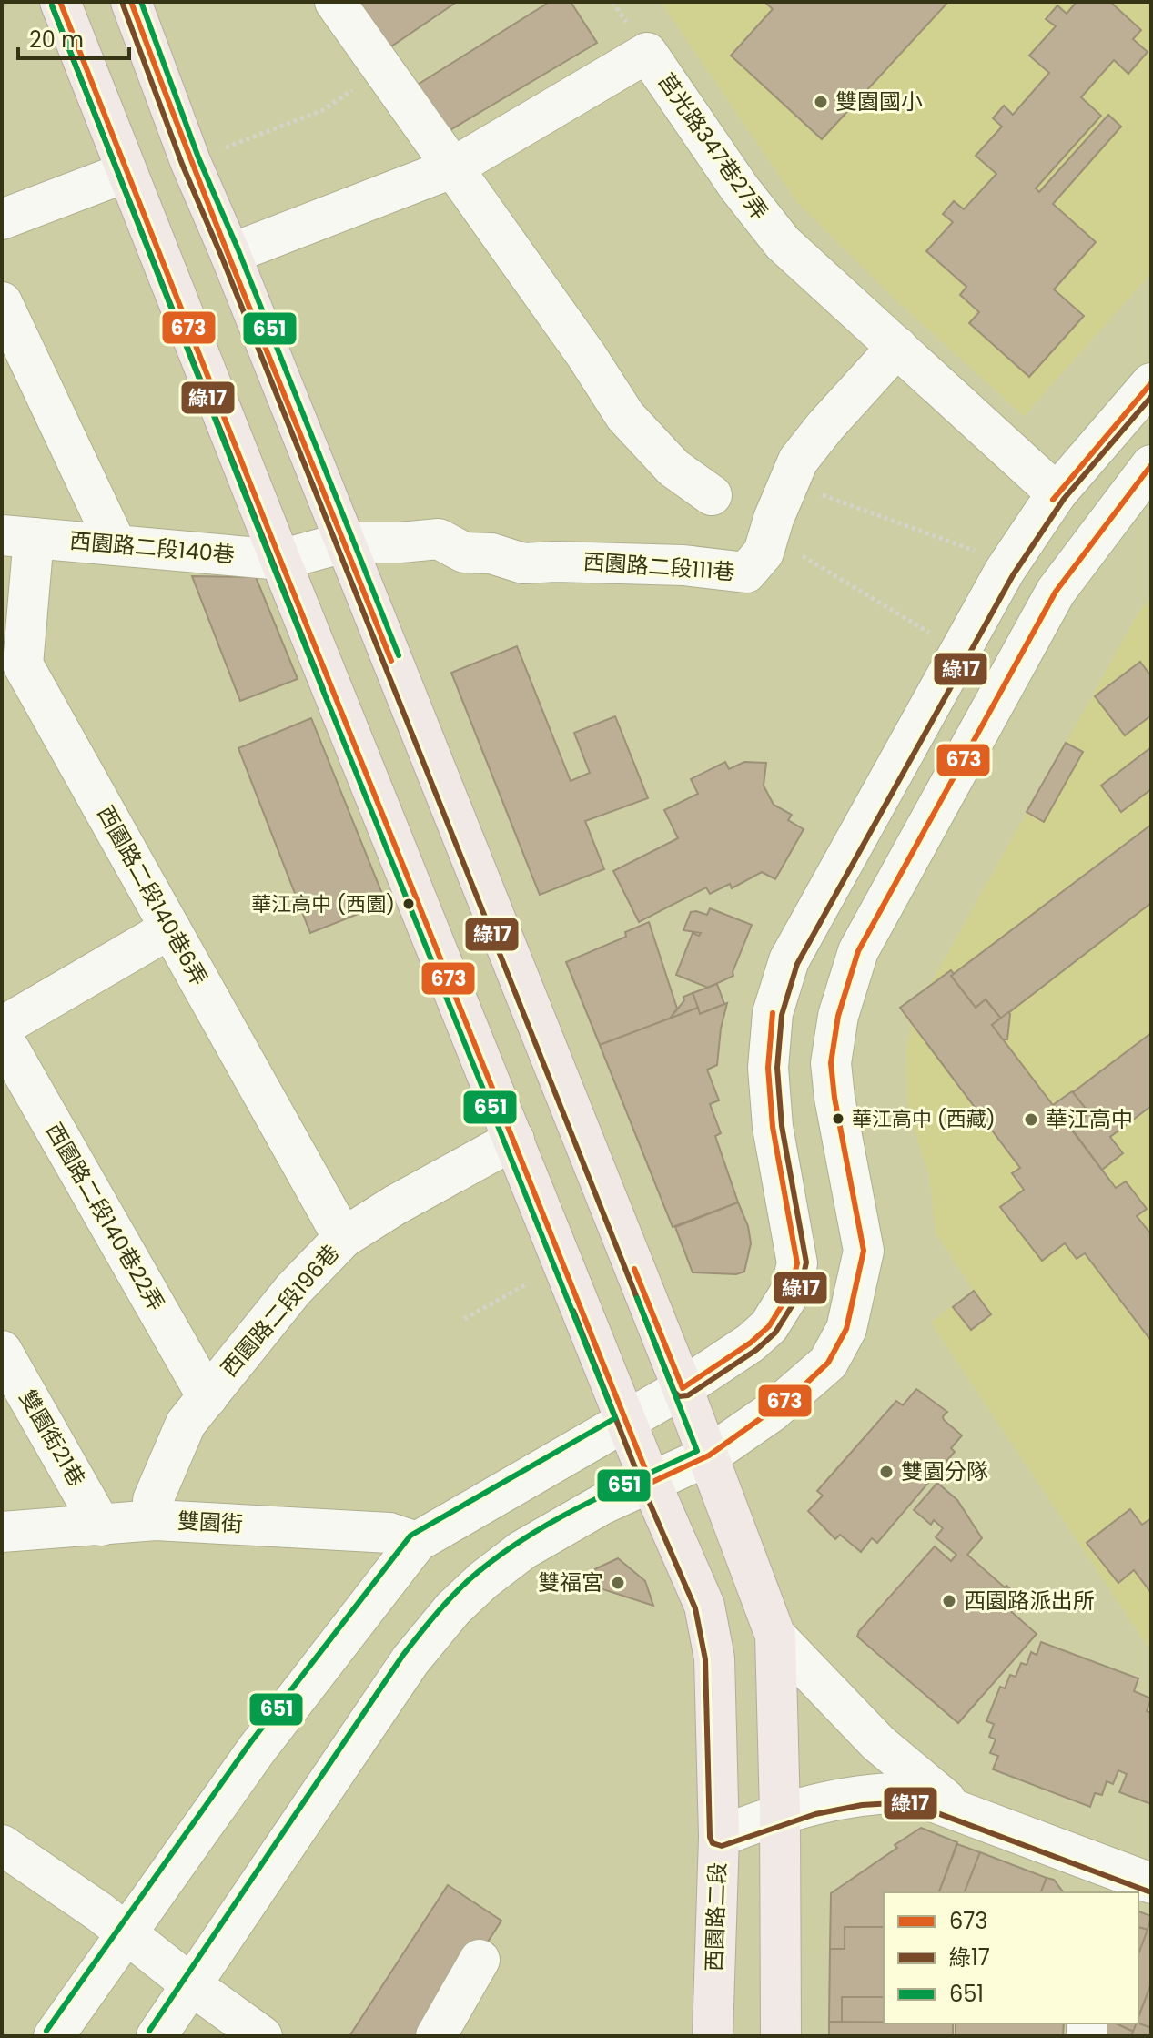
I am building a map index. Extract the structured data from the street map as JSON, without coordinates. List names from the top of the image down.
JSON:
{
  "streets": {
    "main road": ["西園路二段"],
    "street": [
      "莒光路347巷27弄",
      "西園路二段140巷",
      "西園路二段111巷",
      "西園路二段140巷6弄",
      "西園路二段140巷22弄",
      "西園路二段196巷",
      "雙園街21巷",
      "雙園街"
    ]
  },
  "crossings": [
    ["莒光路347巷27弄", "西園路二段111巷"],
    ["西園路二段140巷", "西園路二段111巷"],
    ["西園路二段140巷", "西園路二段140巷6弄"],
    ["西園路二段140巷", "西園路二段"],
    ["西園路二段140巷6弄", "西園路二段196巷"],
    ["西園路二段140巷22弄", "西園路二段196巷"],
    ["西園路二段196巷", "雙園街"],
    ["西園路二段196巷", "西園路二段"],
    ["雙園街21巷", "雙園街"]
  ],
  "places": [
    "雙園國小",
    "華江高中 (西園)",
    "華江高中 (西藏)",
    "華江高中",
    "雙園分隊",
    "雙福宮",
    "西園路派出所"
  ],
  "lines": ["transit line 673", "transit line 651", "transit line 綠17"],
  "legend": ["673", "綠17", "651"],
  "scale_bar": "20 m"
}
